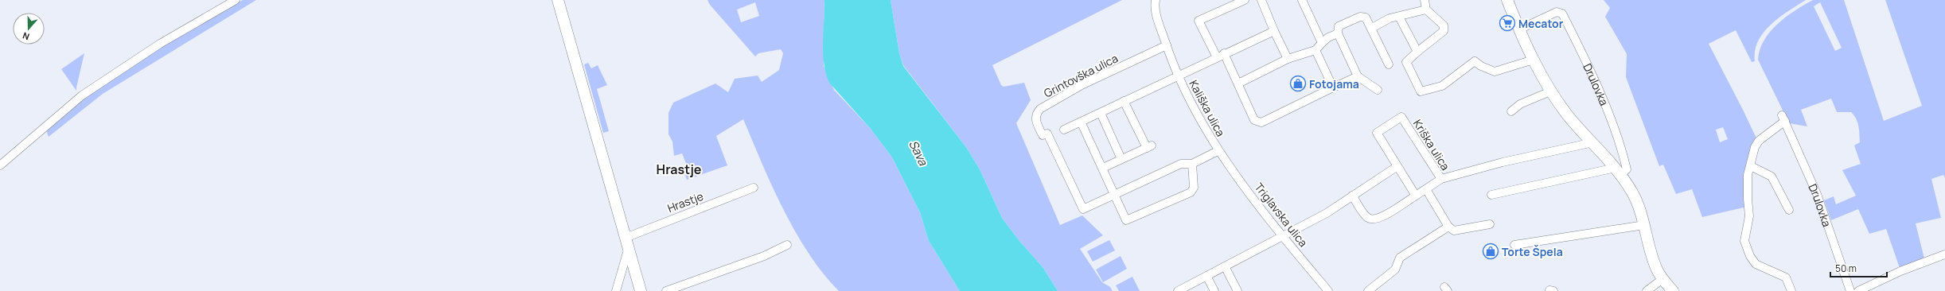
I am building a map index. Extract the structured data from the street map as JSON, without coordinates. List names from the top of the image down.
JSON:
{
  "streets": {
    "street": [
      "Grintovška ulica",
      "Drulovka",
      "Kališka ulica",
      "Kriška ulica",
      "Hrastje",
      "Triglavska ulica"
    ]
  },
  "crossings": [
    ["Grintovška ulica", "Kališka ulica"],
    ["Grintovška ulica", "Triglavska ulica"],
    ["Kališka ulica", "Triglavska ulica"]
  ],
  "districts": ["Hrastje"],
  "water": ["Sava"],
  "places": {
    "supermarket": ["Mecator"],
    "shop": ["Fotojama", "Torte Špela"]
  },
  "scale_bar": "50 m",
  "north": "bottom"
}
